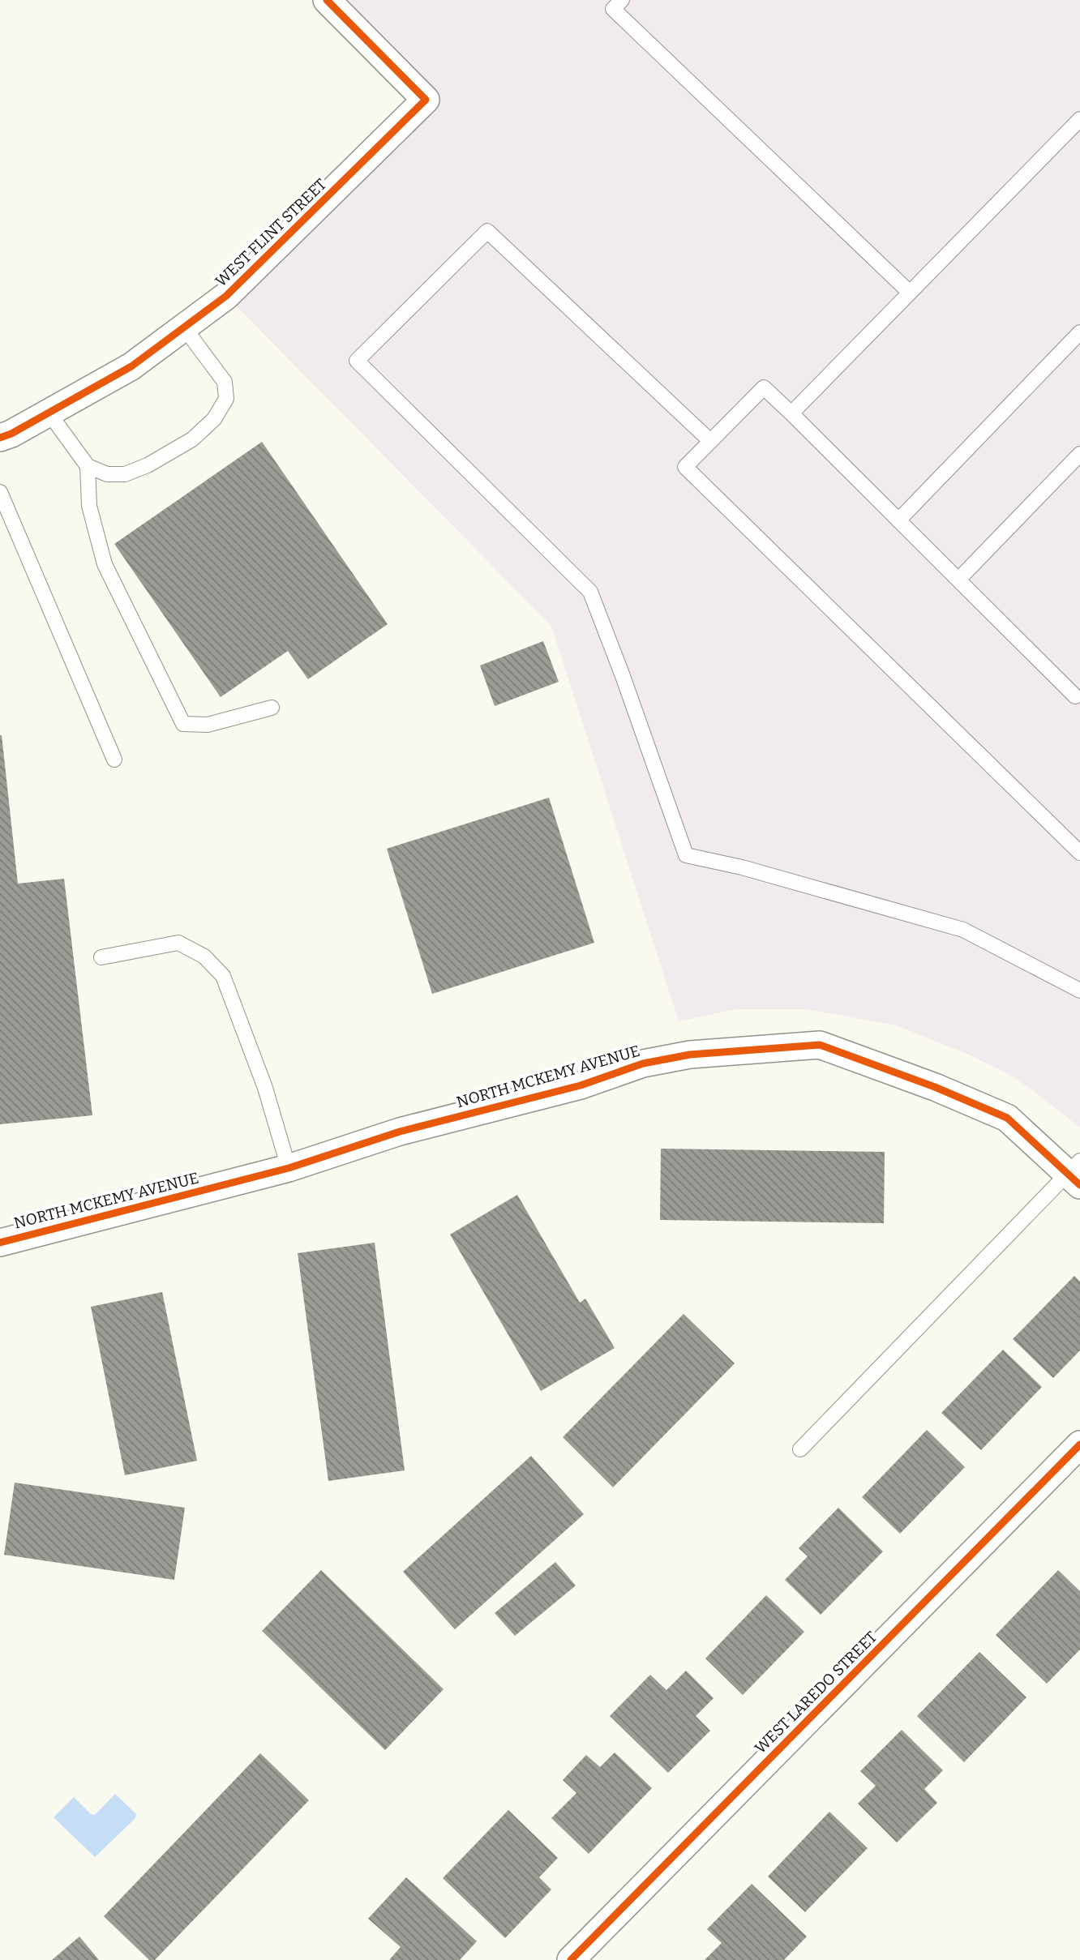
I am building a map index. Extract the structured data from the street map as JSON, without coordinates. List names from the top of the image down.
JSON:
{
  "streets": {
    "street": ["WEST FLINT STREET", "NORTH MCKEMY AVENUE", "WEST LAREDO STREET"]
  }
}
